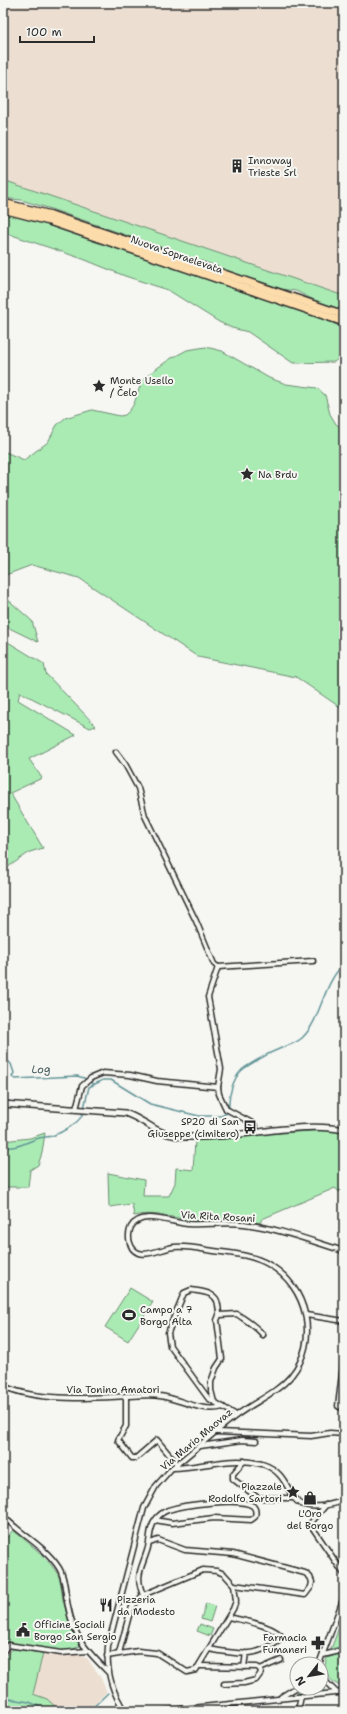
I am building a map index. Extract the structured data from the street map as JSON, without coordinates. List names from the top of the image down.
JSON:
{
  "streets": {
    "highway": ["Nuova Sopraelevata"],
    "street": ["Via Rita Rosani", "Via Tonino Amatori", "Via Mario Maovaz"]
  },
  "crossings": [
    ["Via Rita Rosani", "Via Mario Maovaz"]
  ],
  "water": ["Log"],
  "places": {
    "building": ["Innoway Trieste Srl"],
    "place": ["Monte Usello / Čelo", "Na Brdu", "Piazzale Rodolfo Sartori"],
    "bus stop": ["SP20 di San Giuseppe (cimitero)"],
    "sports": ["Campo a 7 Borgo Alta"],
    "shop": ["L'Oro del Borgo"],
    "restaurant": ["Pizzeria da Modesto"],
    "public building": ["Officine Sociali Borgo San Sergio"],
    "pharmacy": ["Farmacia Fumaneri"]
  },
  "scale_bar": "100 m",
  "north": "bottom left"
}
